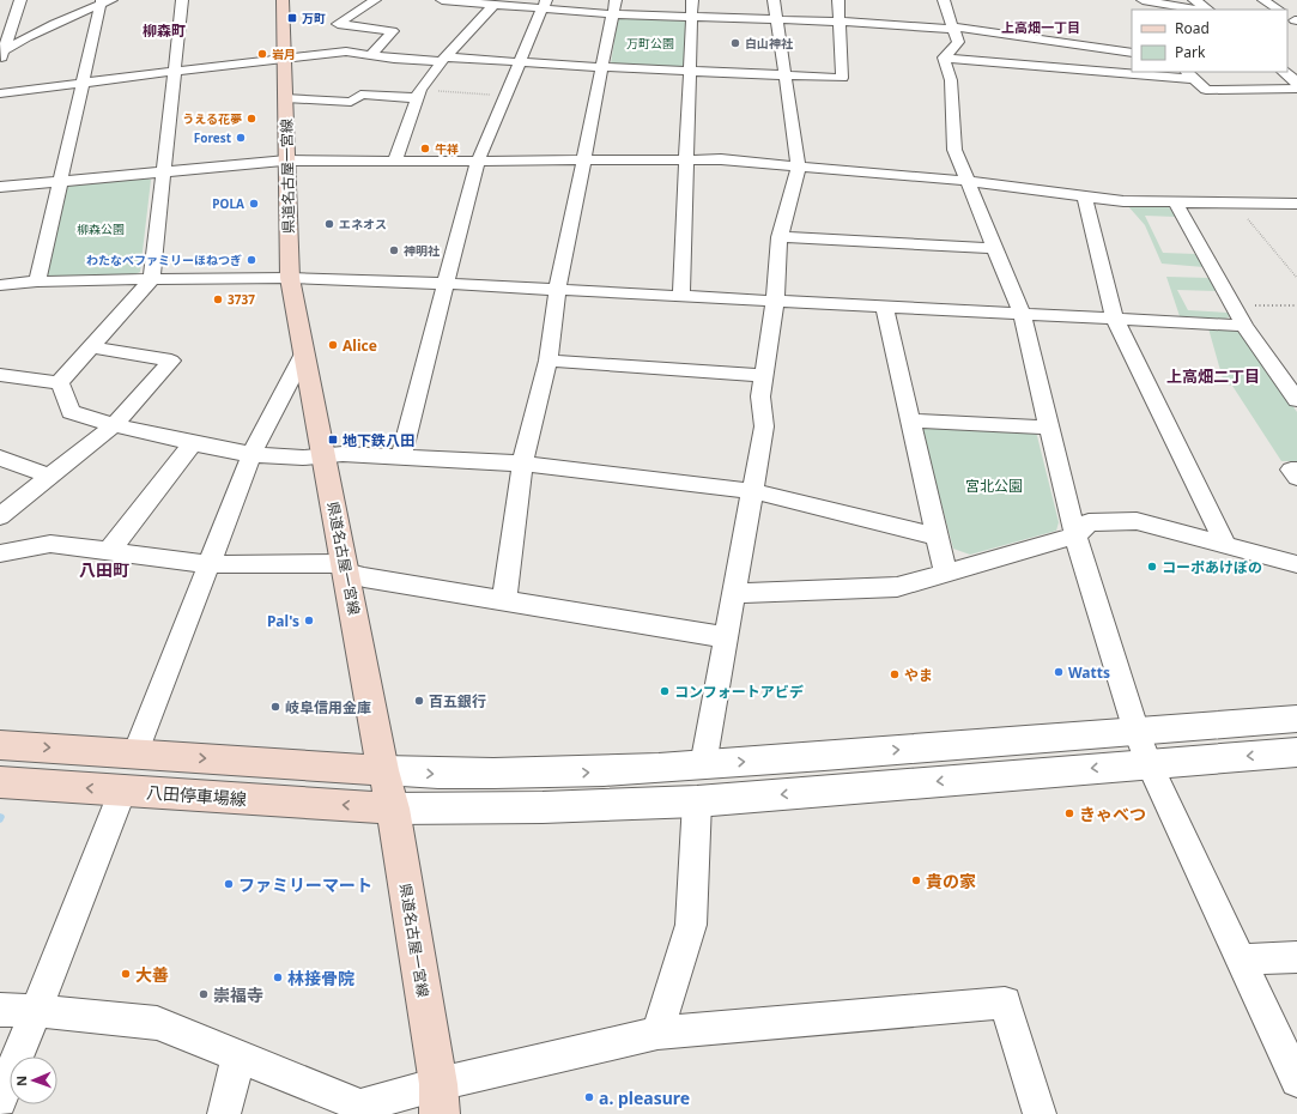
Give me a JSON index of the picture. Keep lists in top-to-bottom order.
{
  "streets": {
    "main road": ["県道名古屋一宮線", "八田停車場線"]
  },
  "crossings": [
    ["県道名古屋一宮線", "八田停車場線"]
  ],
  "districts": [
    "上高畑一丁目",
    "柳森町",
    "上高畑二丁目",
    "八田町"
  ],
  "parks": ["万町公園", "柳森公園", "宮北公園"],
  "places": {
    "transit": ["万町", "地下鉄八田"],
    "other": [
      "白山神社",
      "岩月",
      "うえる花夢",
      "Forest",
      "牛祥",
      "POLA",
      "エネオス",
      "神明社",
      "わたなべファミリーほねつぎ",
      "3737",
      "Alice",
      "コーポあけぼの",
      "Pal's",
      "Watts",
      "やま",
      "コンフォートアビデ",
      "百五銀行",
      "岐阜信用金庫",
      "きゃべつ",
      "貴の家",
      "ファミリーマート",
      "大善",
      "林接骨院",
      "崇福寺",
      "a. pleasure"
    ]
  },
  "legend": ["Road", "Park"],
  "north": "left"
}
